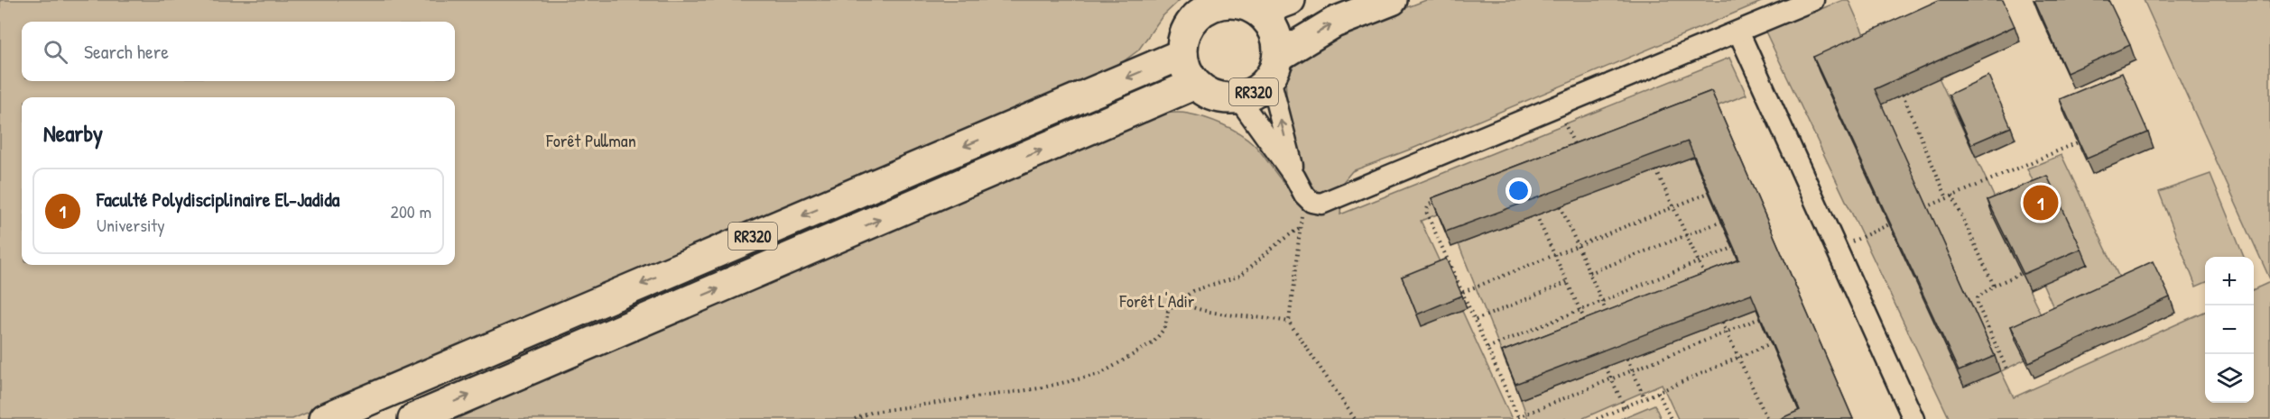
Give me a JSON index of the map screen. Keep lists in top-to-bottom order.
{
  "streets": {
    "highway": ["RR320"]
  },
  "parks": ["Forêt Pullman", "Forêt L'Adir"],
  "page": {
    "search": "Search here",
    "heading": "Nearby",
    "list": [
      {
        "mark": "1",
        "name": "Faculté Polydisciplinaire El-Jadida",
        "note": "University",
        "value": "200 m"
      }
    ],
    "pins": "1",
    "map_buttons": ["+", "−"]
  }
}
